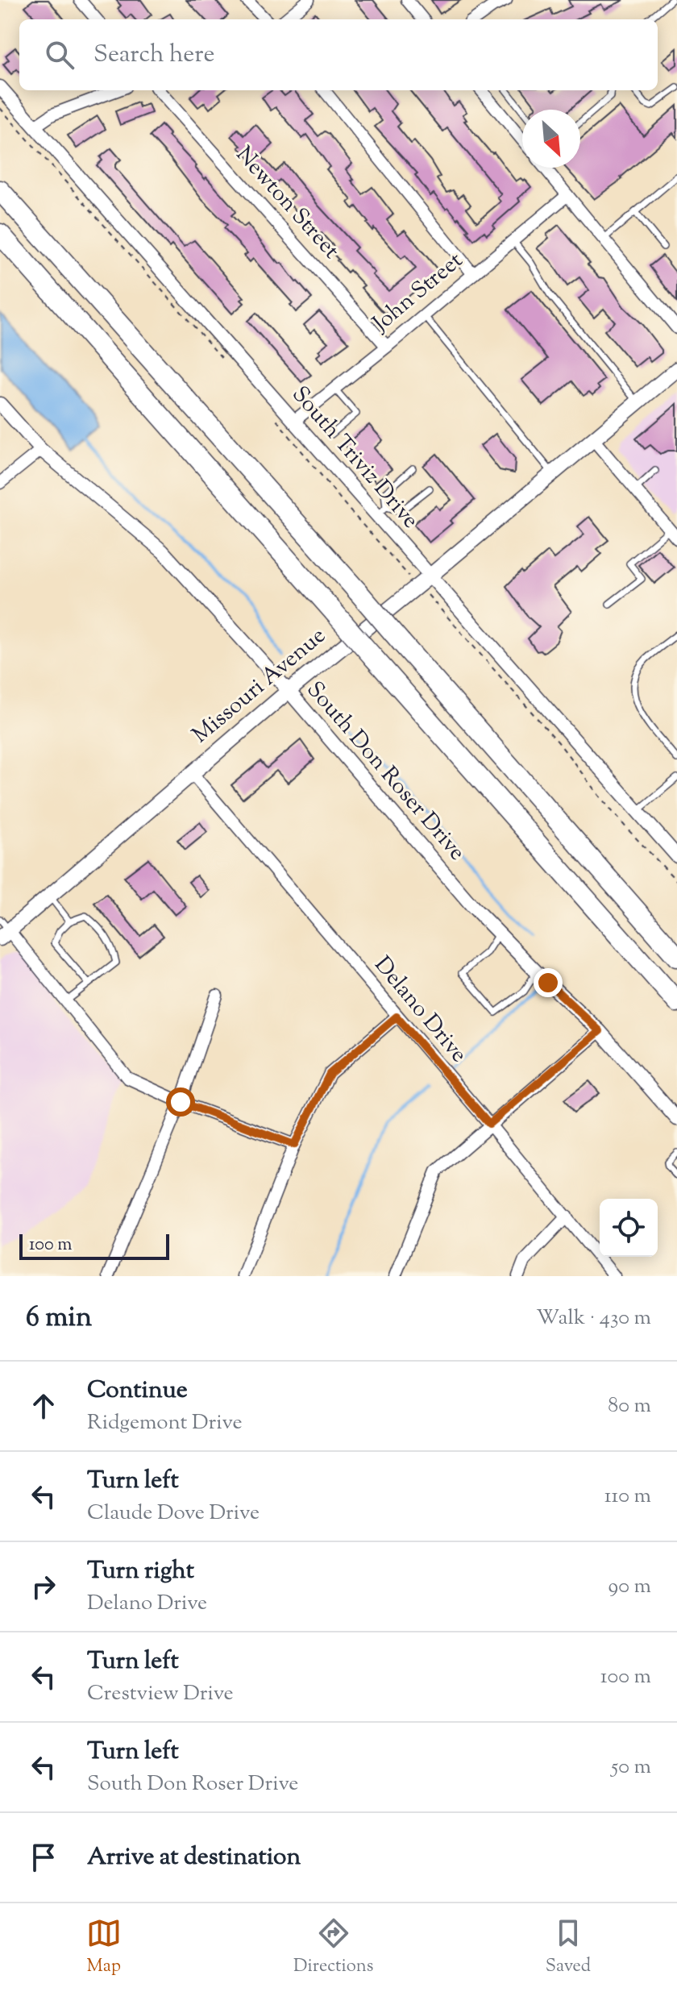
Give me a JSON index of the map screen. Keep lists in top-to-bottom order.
{
  "streets": {
    "main road": ["Missouri Avenue"],
    "street": [
      "Newton Street",
      "John Street",
      "South Triviz Drive",
      "South Don Roser Drive",
      "Delano Drive"
    ]
  },
  "crossings": [
    ["Newton Street", "John Street"],
    ["John Street", "South Triviz Drive"],
    ["South Triviz Drive", "Missouri Avenue"],
    ["Missouri Avenue", "South Don Roser Drive"],
    ["Missouri Avenue", "Delano Drive"]
  ],
  "scale_bar": "100 m",
  "north": "bottom right",
  "page": {
    "search": "Search here",
    "scale": "100 m",
    "heading": ["6 min", "Walk · 430 m"],
    "list": [
      ["Continue", "Ridgemont Drive", "80 m"],
      ["Turn left", "Claude Dove Drive", "110 m"],
      ["Turn right", "Delano Drive", "90 m"],
      ["Turn left", "Crestview Drive", "100 m"],
      ["Turn left", "South Don Roser Drive", "50 m"],
      "Arrive at destination"
    ],
    "nav": ["Map", "Directions", "Saved"]
  }
}
